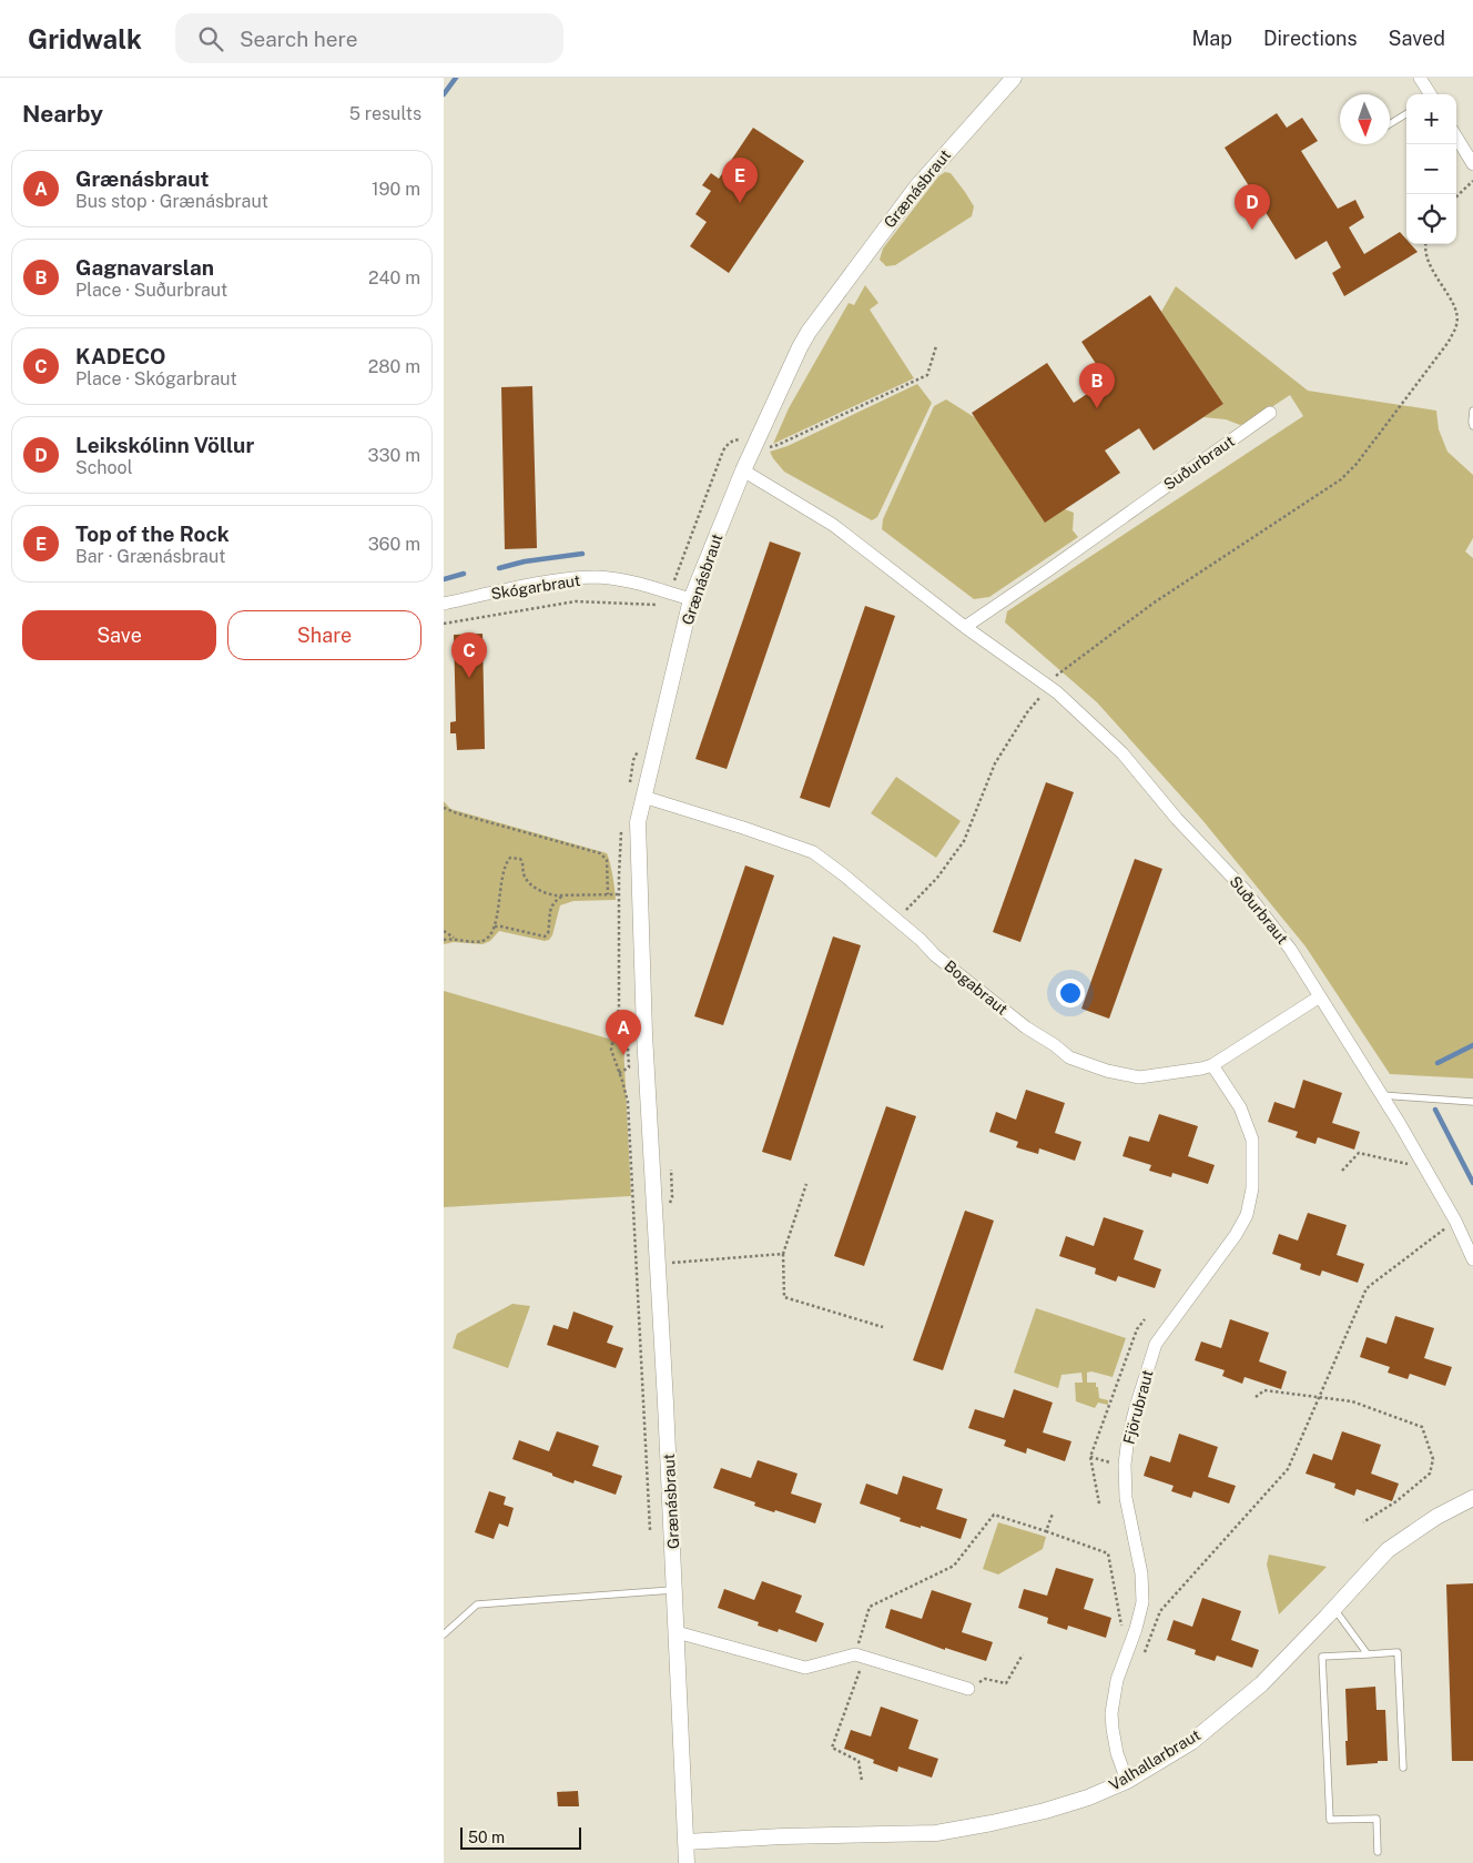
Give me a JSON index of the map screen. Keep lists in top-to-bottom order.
{
  "streets": {
    "street": [
      "Grænásbraut",
      "Suðurbraut",
      "Skógarbraut",
      "Bogabraut",
      "Fjörubraut",
      "Valhallarbraut"
    ]
  },
  "crossings": [
    ["Grænásbraut", "Suðurbraut"],
    ["Grænásbraut", "Skógarbraut"],
    ["Grænásbraut", "Bogabraut"],
    ["Grænásbraut", "Valhallarbraut"],
    ["Suðurbraut", "Bogabraut"],
    ["Bogabraut", "Fjörubraut"],
    ["Fjörubraut", "Valhallarbraut"]
  ],
  "scale_bar": "50 m",
  "north": "bottom",
  "page": {
    "header": "Gridwalk",
    "search": "Search here",
    "nav": ["Map", "Directions", "Saved"],
    "heading": ["Nearby", "5 results"],
    "map_buttons": ["+", "−"],
    "list": [
      {
        "mark": "A",
        "name": "Grænásbraut",
        "note": "Bus stop · Grænásbraut",
        "value": "190 m"
      },
      {
        "mark": "B",
        "name": "Gagnavarslan",
        "note": "Place · Suðurbraut",
        "value": "240 m"
      },
      {
        "mark": "C",
        "name": "KADECO",
        "note": "Place · Skógarbraut",
        "value": "280 m"
      },
      {
        "mark": "D",
        "name": "Leikskólinn Völlur",
        "note": "School",
        "value": "330 m"
      },
      {
        "mark": "E",
        "name": "Top of the Rock",
        "note": "Bar · Grænásbraut",
        "value": "360 m"
      }
    ],
    "pins": [
      "E",
      "D",
      "B",
      "C",
      "A"
    ],
    "buttons": ["Save", "Share"],
    "scale": "50 m"
  }
}
